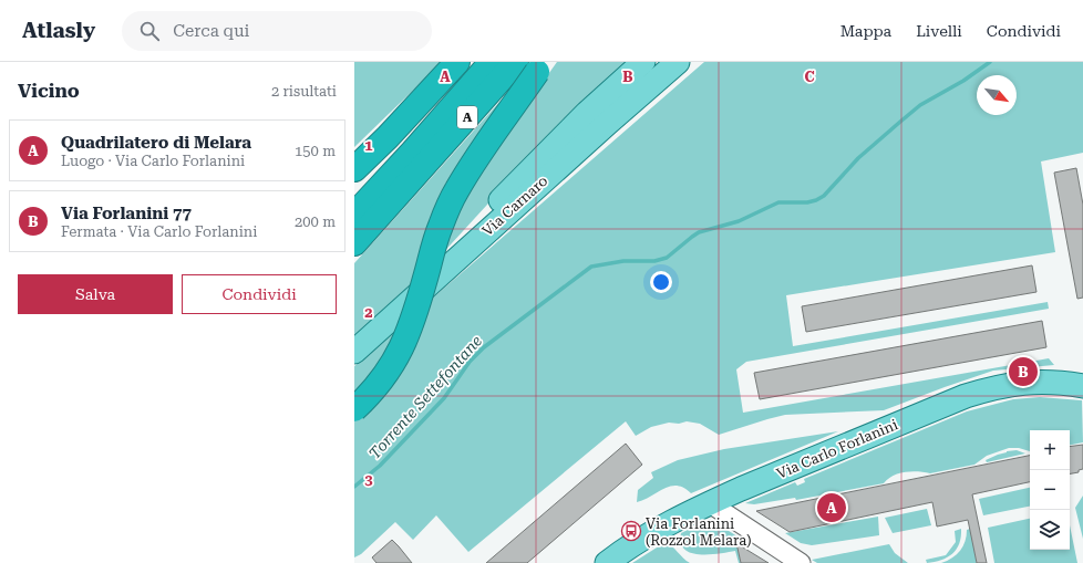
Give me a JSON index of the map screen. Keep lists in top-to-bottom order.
{
  "streets": {
    "highway": ["A"],
    "main road": ["Via Carnaro", "Via Carlo Forlanini"]
  },
  "water": ["Torrente Settefontane"],
  "places": {
    "bus stop": ["Via Forlanini (Rozzol Melara)"]
  },
  "north": "bottom right",
  "page": {
    "header": "Atlasly",
    "search": "Cerca qui",
    "nav": ["Mappa", "Livelli", "Condividi"],
    "heading": ["Vicino", "2 risultati"],
    "list": [
      {
        "mark": "A",
        "name": "Quadrilatero di Melara",
        "note": "Luogo · Via Carlo Forlanini",
        "value": "150 m"
      },
      {
        "mark": "B",
        "name": "Via Forlanini 77",
        "note": "Fermata · Via Carlo Forlanini",
        "value": "200 m"
      }
    ],
    "buttons": ["Salva", "Condividi"],
    "pins": ["B", "A"],
    "map_buttons": ["+", "−"]
  },
  "grid": {
    "columns": ["A", "B", "C"],
    "rows": ["1", "2", "3"]
  }
}
